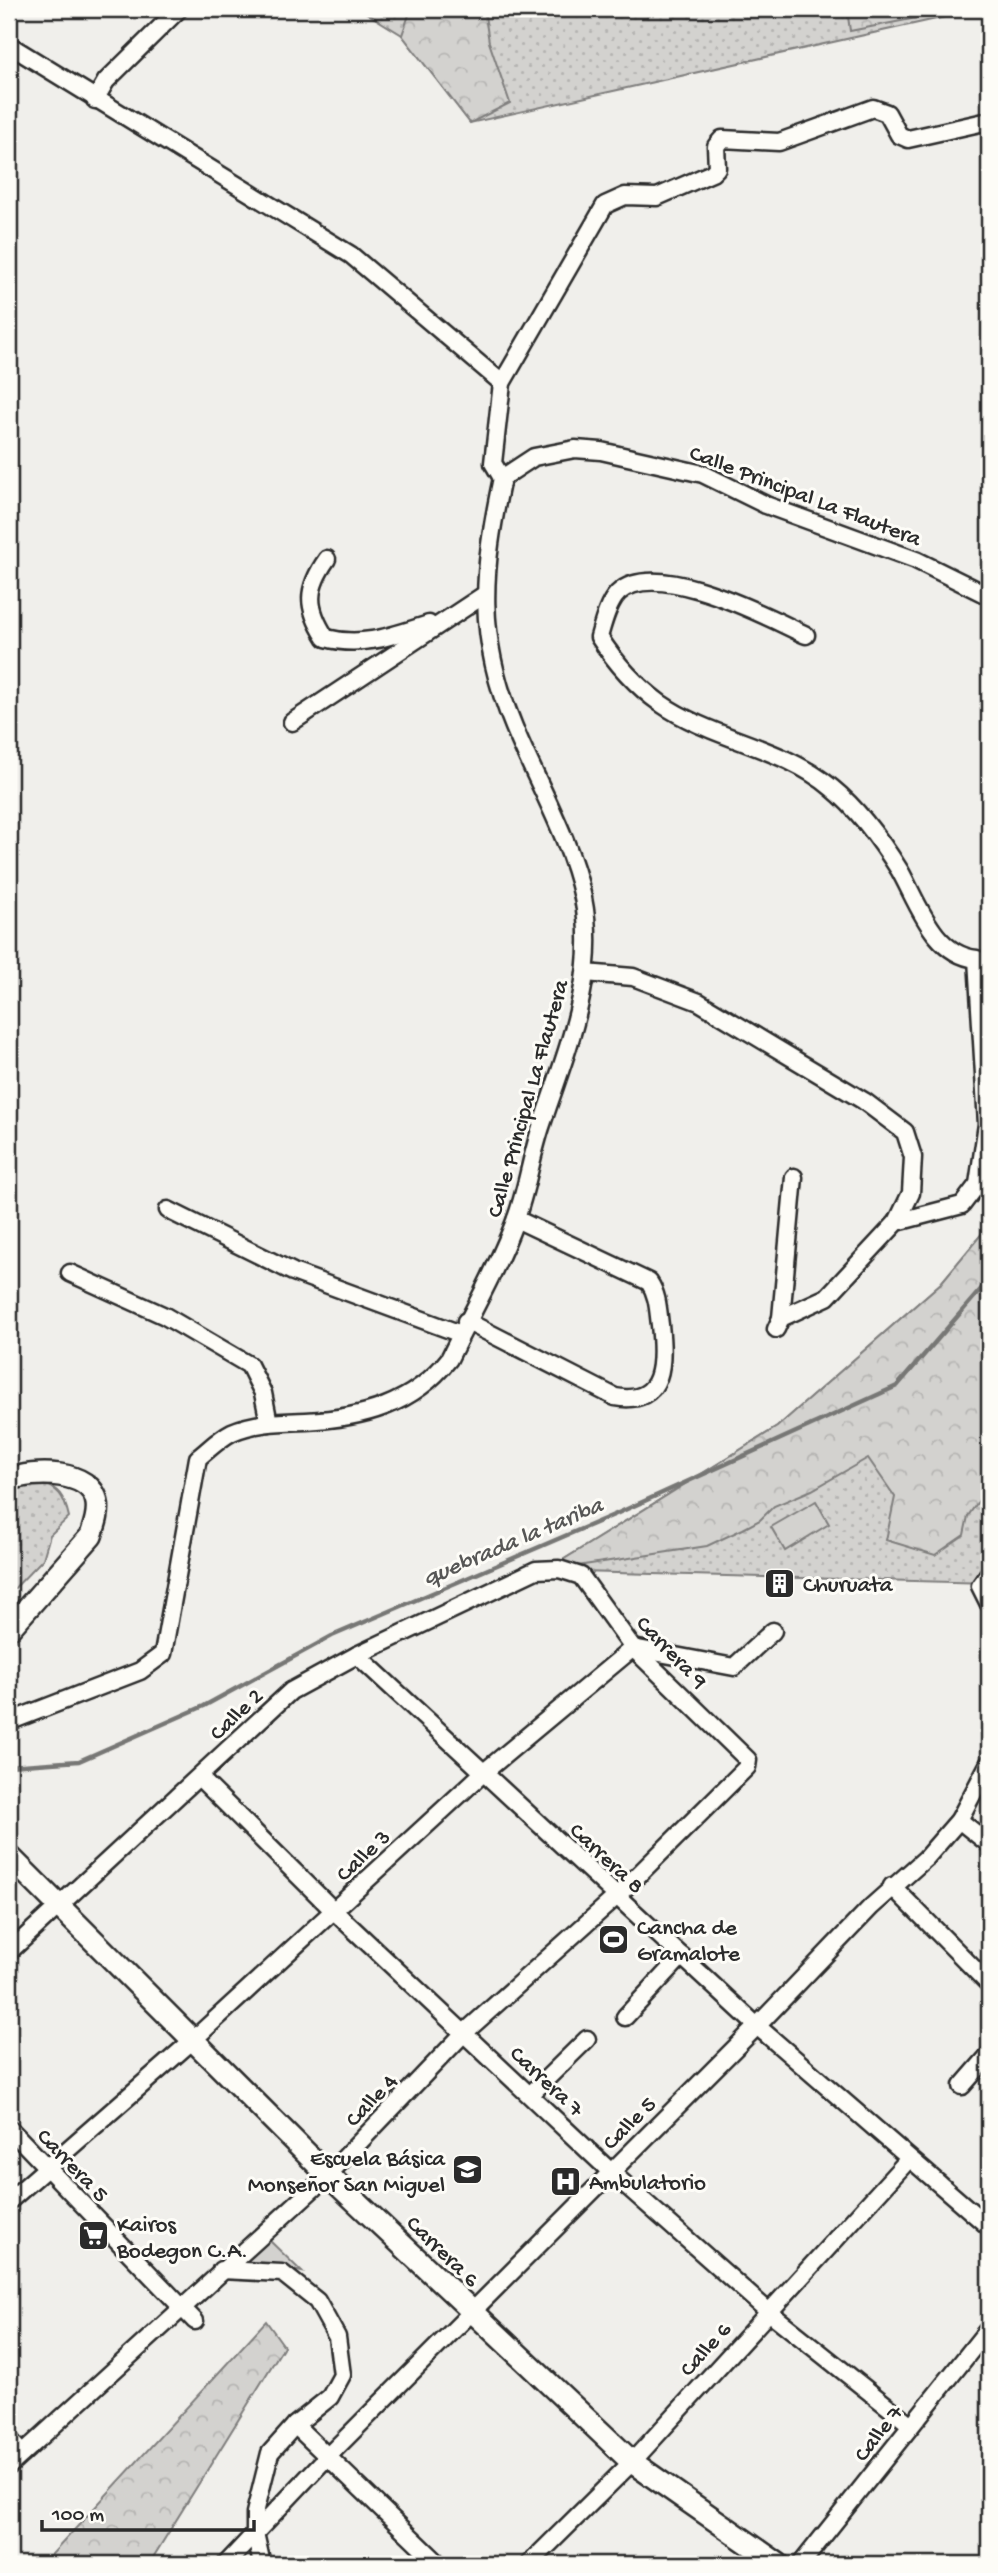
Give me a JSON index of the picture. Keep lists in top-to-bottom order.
{
  "streets": {
    "main road": ["Carrera 6"],
    "street": [
      "Calle Principal La Flautera",
      "Carrera 9",
      "Calle 2",
      "Calle 3",
      "Carrera 8",
      "Carrera 7",
      "Calle 4",
      "Calle 5",
      "Carrera 5",
      "Calle 6",
      "Calle 7"
    ]
  },
  "crossings": [
    ["Carrera 9", "Calle 2"],
    ["Carrera 9", "Calle 3"],
    ["Carrera 9", "Calle 4"],
    ["Calle 2", "Carrera 8"],
    ["Calle 2", "Carrera 7"],
    ["Calle 2", "Carrera 6"],
    ["Calle 3", "Carrera 8"],
    ["Calle 3", "Carrera 7"],
    ["Calle 3", "Carrera 5"],
    ["Calle 3", "Carrera 6"],
    ["Carrera 8", "Calle 4"],
    ["Carrera 8", "Calle 5"],
    ["Carrera 8", "Calle 6"],
    ["Carrera 7", "Calle 4"],
    ["Carrera 7", "Calle 5"],
    ["Carrera 7", "Calle 6"],
    ["Carrera 7", "Calle 7"],
    ["Calle 4", "Carrera 5"],
    ["Calle 4", "Carrera 6"],
    ["Calle 5", "Carrera 6"],
    ["Carrera 6", "Calle 6"]
  ],
  "water": ["quebrada la tariba"],
  "places": {
    "building": ["Churuata"],
    "sports": ["Cancha de Gramalote"],
    "school or university": ["Escuela Básica Monseñor San Miguel"],
    "hospital": ["Ambulatorio"],
    "supermarket": ["Kairos Bodegon C.A."]
  },
  "scale_bar": "100 m"
}
